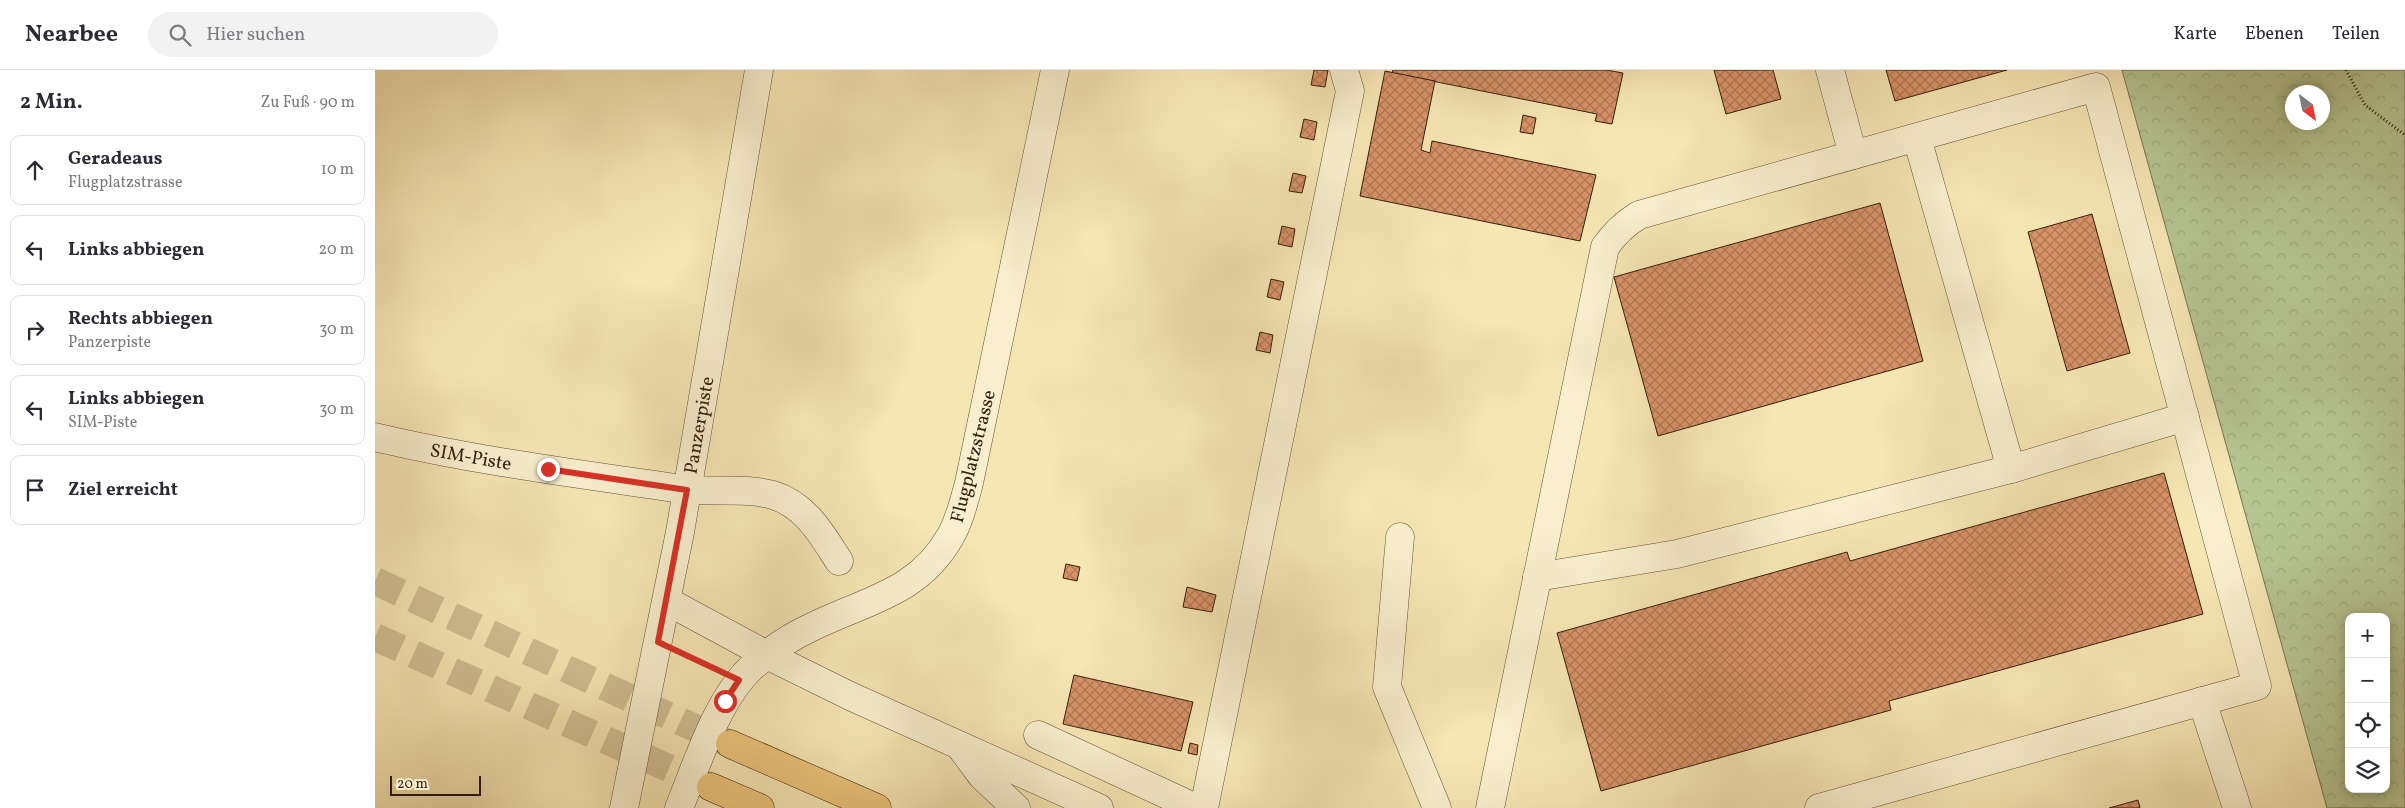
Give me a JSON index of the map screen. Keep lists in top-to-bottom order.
{
  "streets": {
    "street": ["Panzerpiste", "SIM-Piste", "Flugplatzstrasse"]
  },
  "crossings": [
    ["Panzerpiste", "SIM-Piste"]
  ],
  "scale_bar": "20 m",
  "north": "bottom right",
  "page": {
    "header": "Nearbee",
    "search": "Hier suchen",
    "nav": ["Karte", "Ebenen", "Teilen"],
    "heading": ["2 Min.", "Zu Fuß · 90 m"],
    "list": [
      ["Geradeaus", "Flugplatzstrasse", "10 m"],
      ["Links abbiegen", "20 m"],
      ["Rechts abbiegen", "Panzerpiste", "30 m"],
      ["Links abbiegen", "SIM-Piste", "30 m"],
      "Ziel erreicht"
    ],
    "map_buttons": ["+", "−"],
    "scale": "20 m"
  }
}
